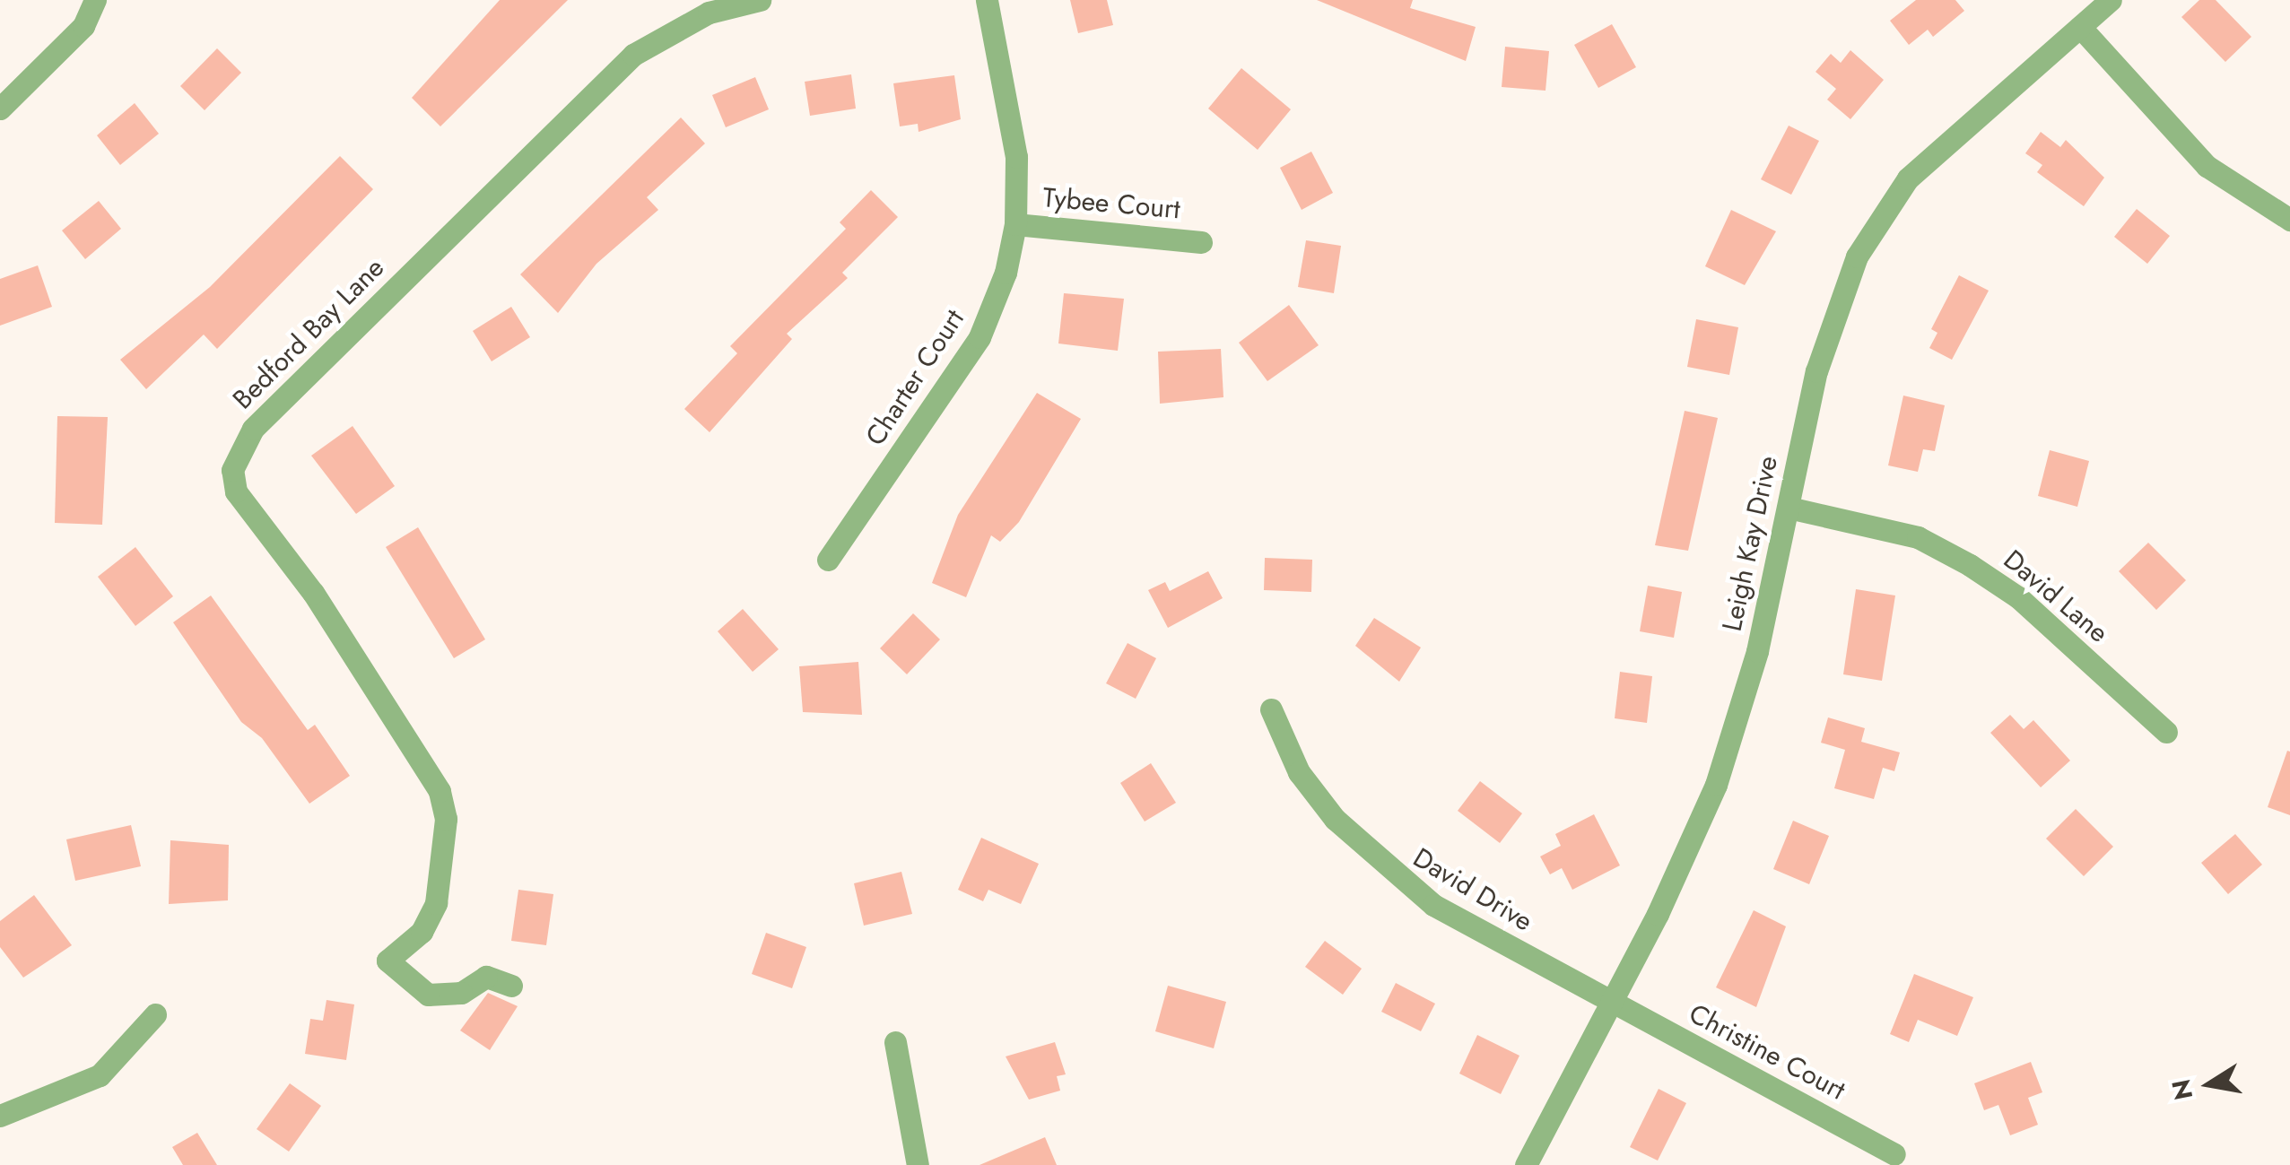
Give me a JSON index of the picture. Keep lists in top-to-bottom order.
{
  "streets": {
    "street": [
      "Tybee Court",
      "Bedford Bay Lane",
      "Charter Court",
      "Leigh Kay Drive",
      "David Lane",
      "David Drive",
      "Christine Court"
    ]
  },
  "crossings": [
    ["Tybee Court", "Charter Court"],
    ["Leigh Kay Drive", "David Lane"],
    ["Leigh Kay Drive", "David Drive"],
    ["Leigh Kay Drive", "Christine Court"],
    ["David Drive", "Christine Court"]
  ],
  "north": "left"
}
